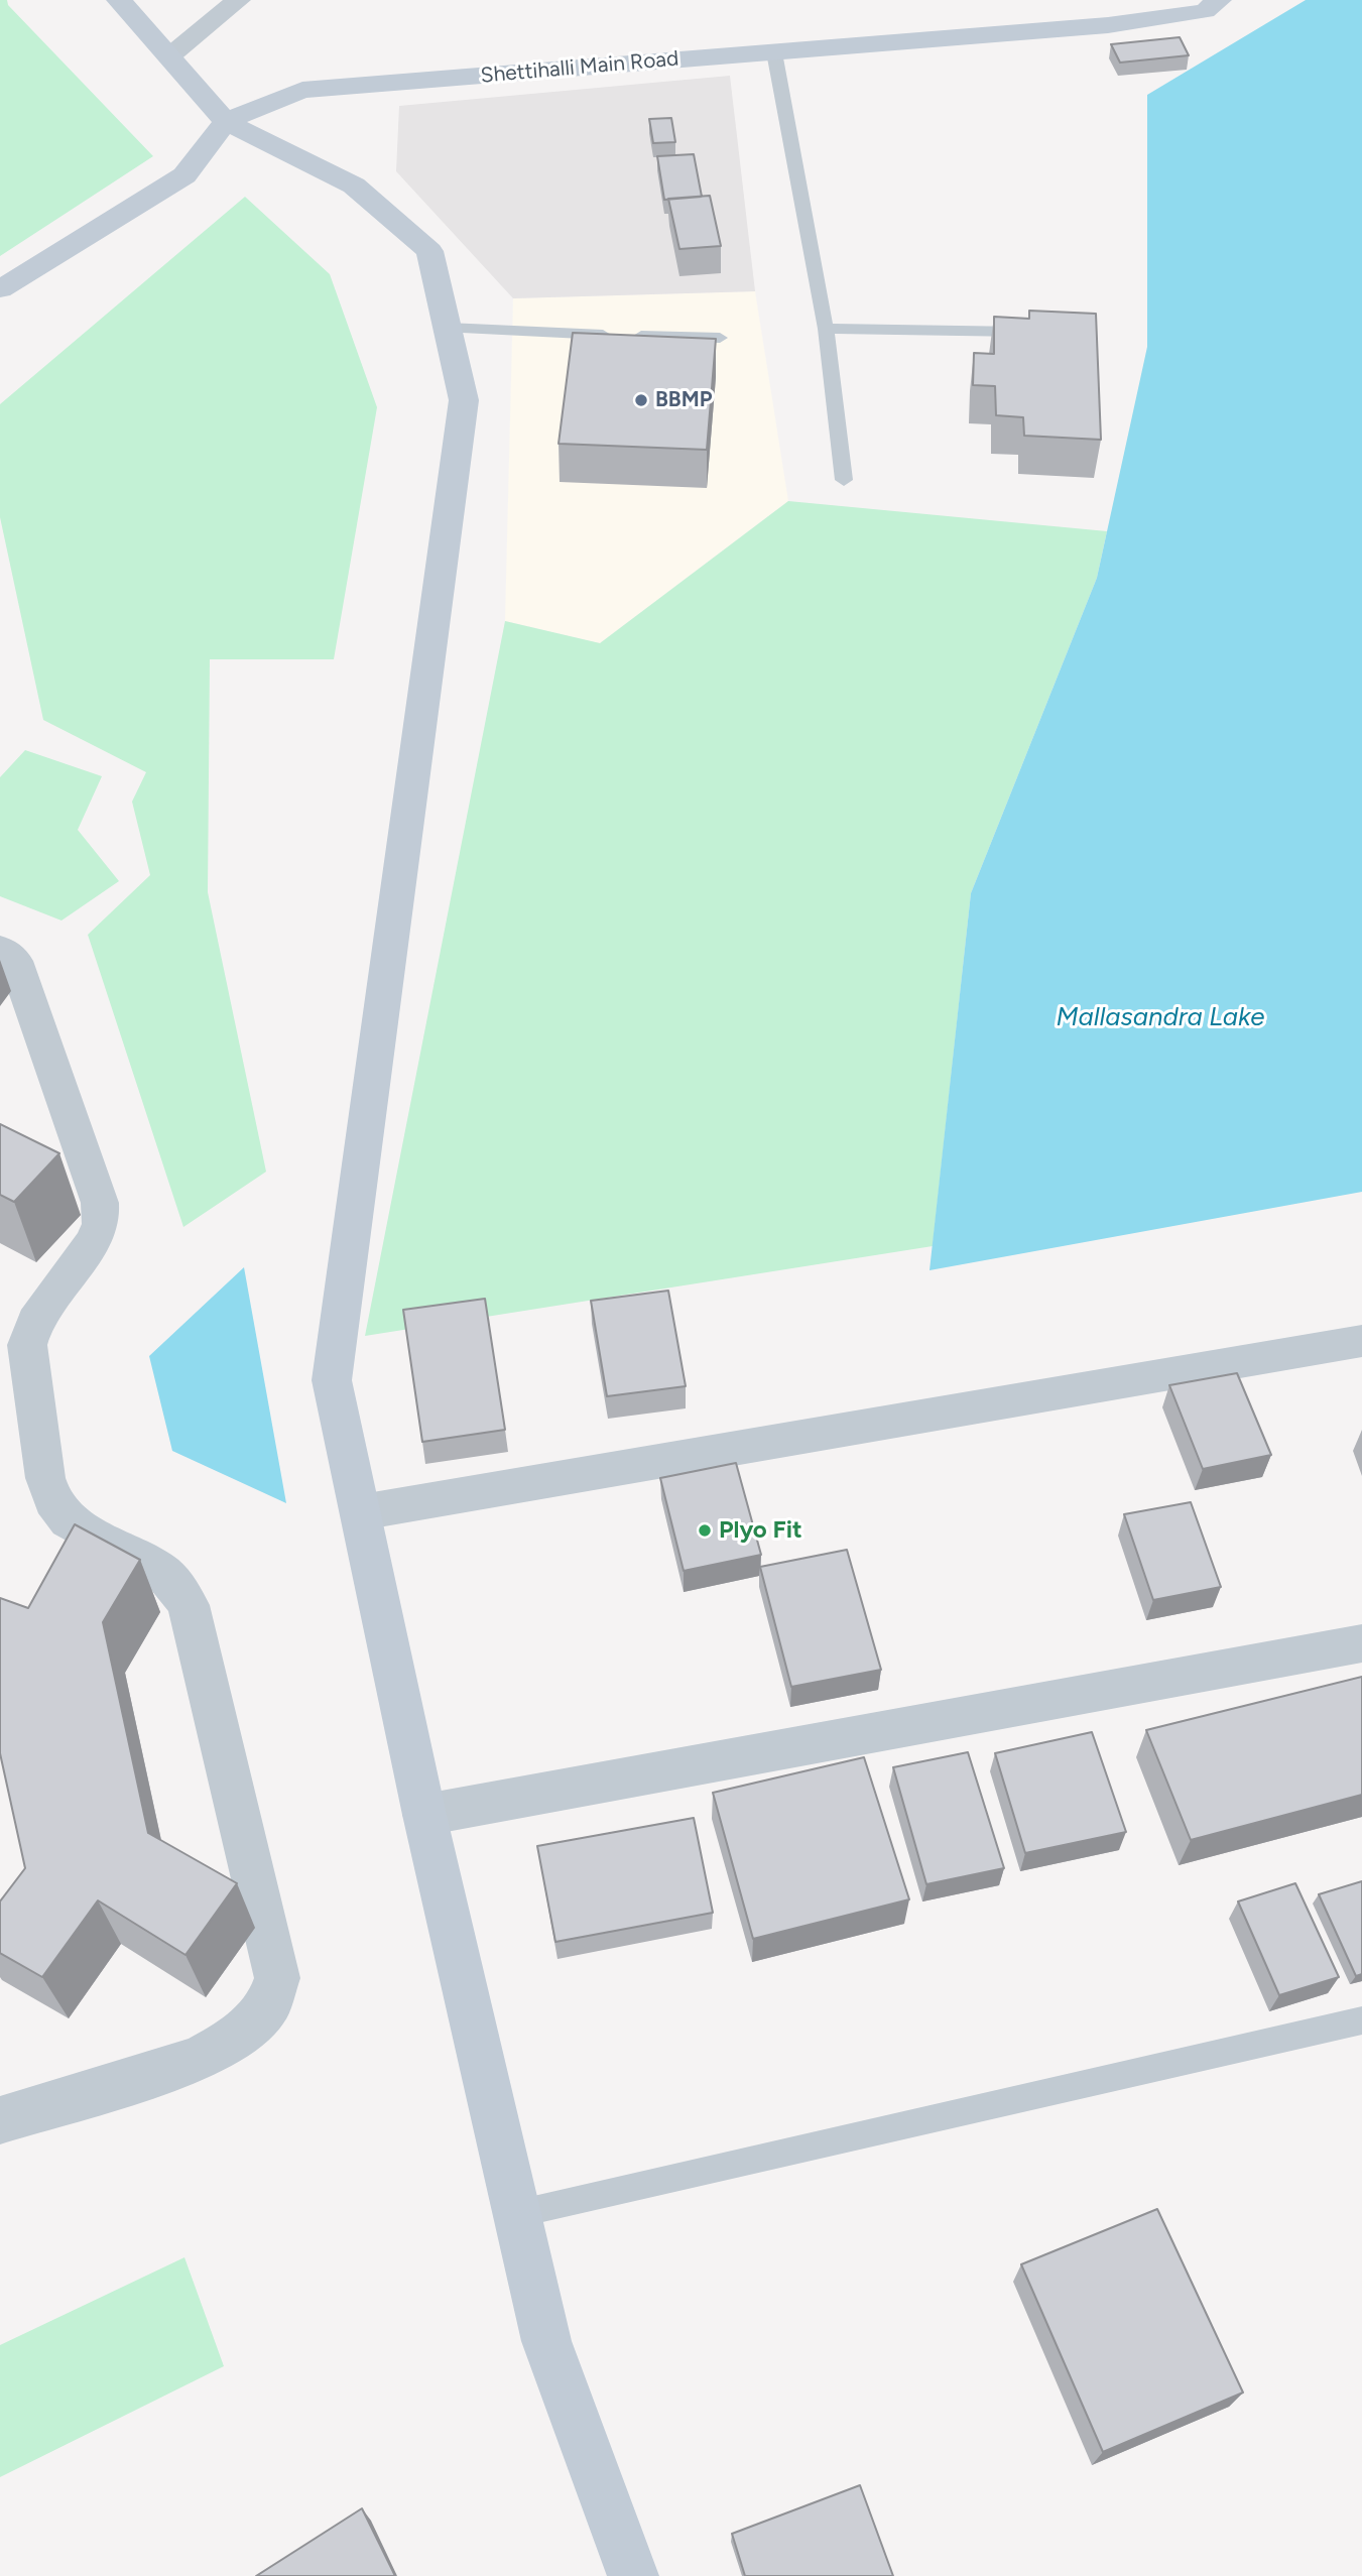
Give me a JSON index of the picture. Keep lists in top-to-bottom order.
{
  "streets": {
    "street": ["Shettihalli Main Road"]
  },
  "water": ["Mallasandra Lake"],
  "places": ["BBMP", "Plyo Fit"]
}
